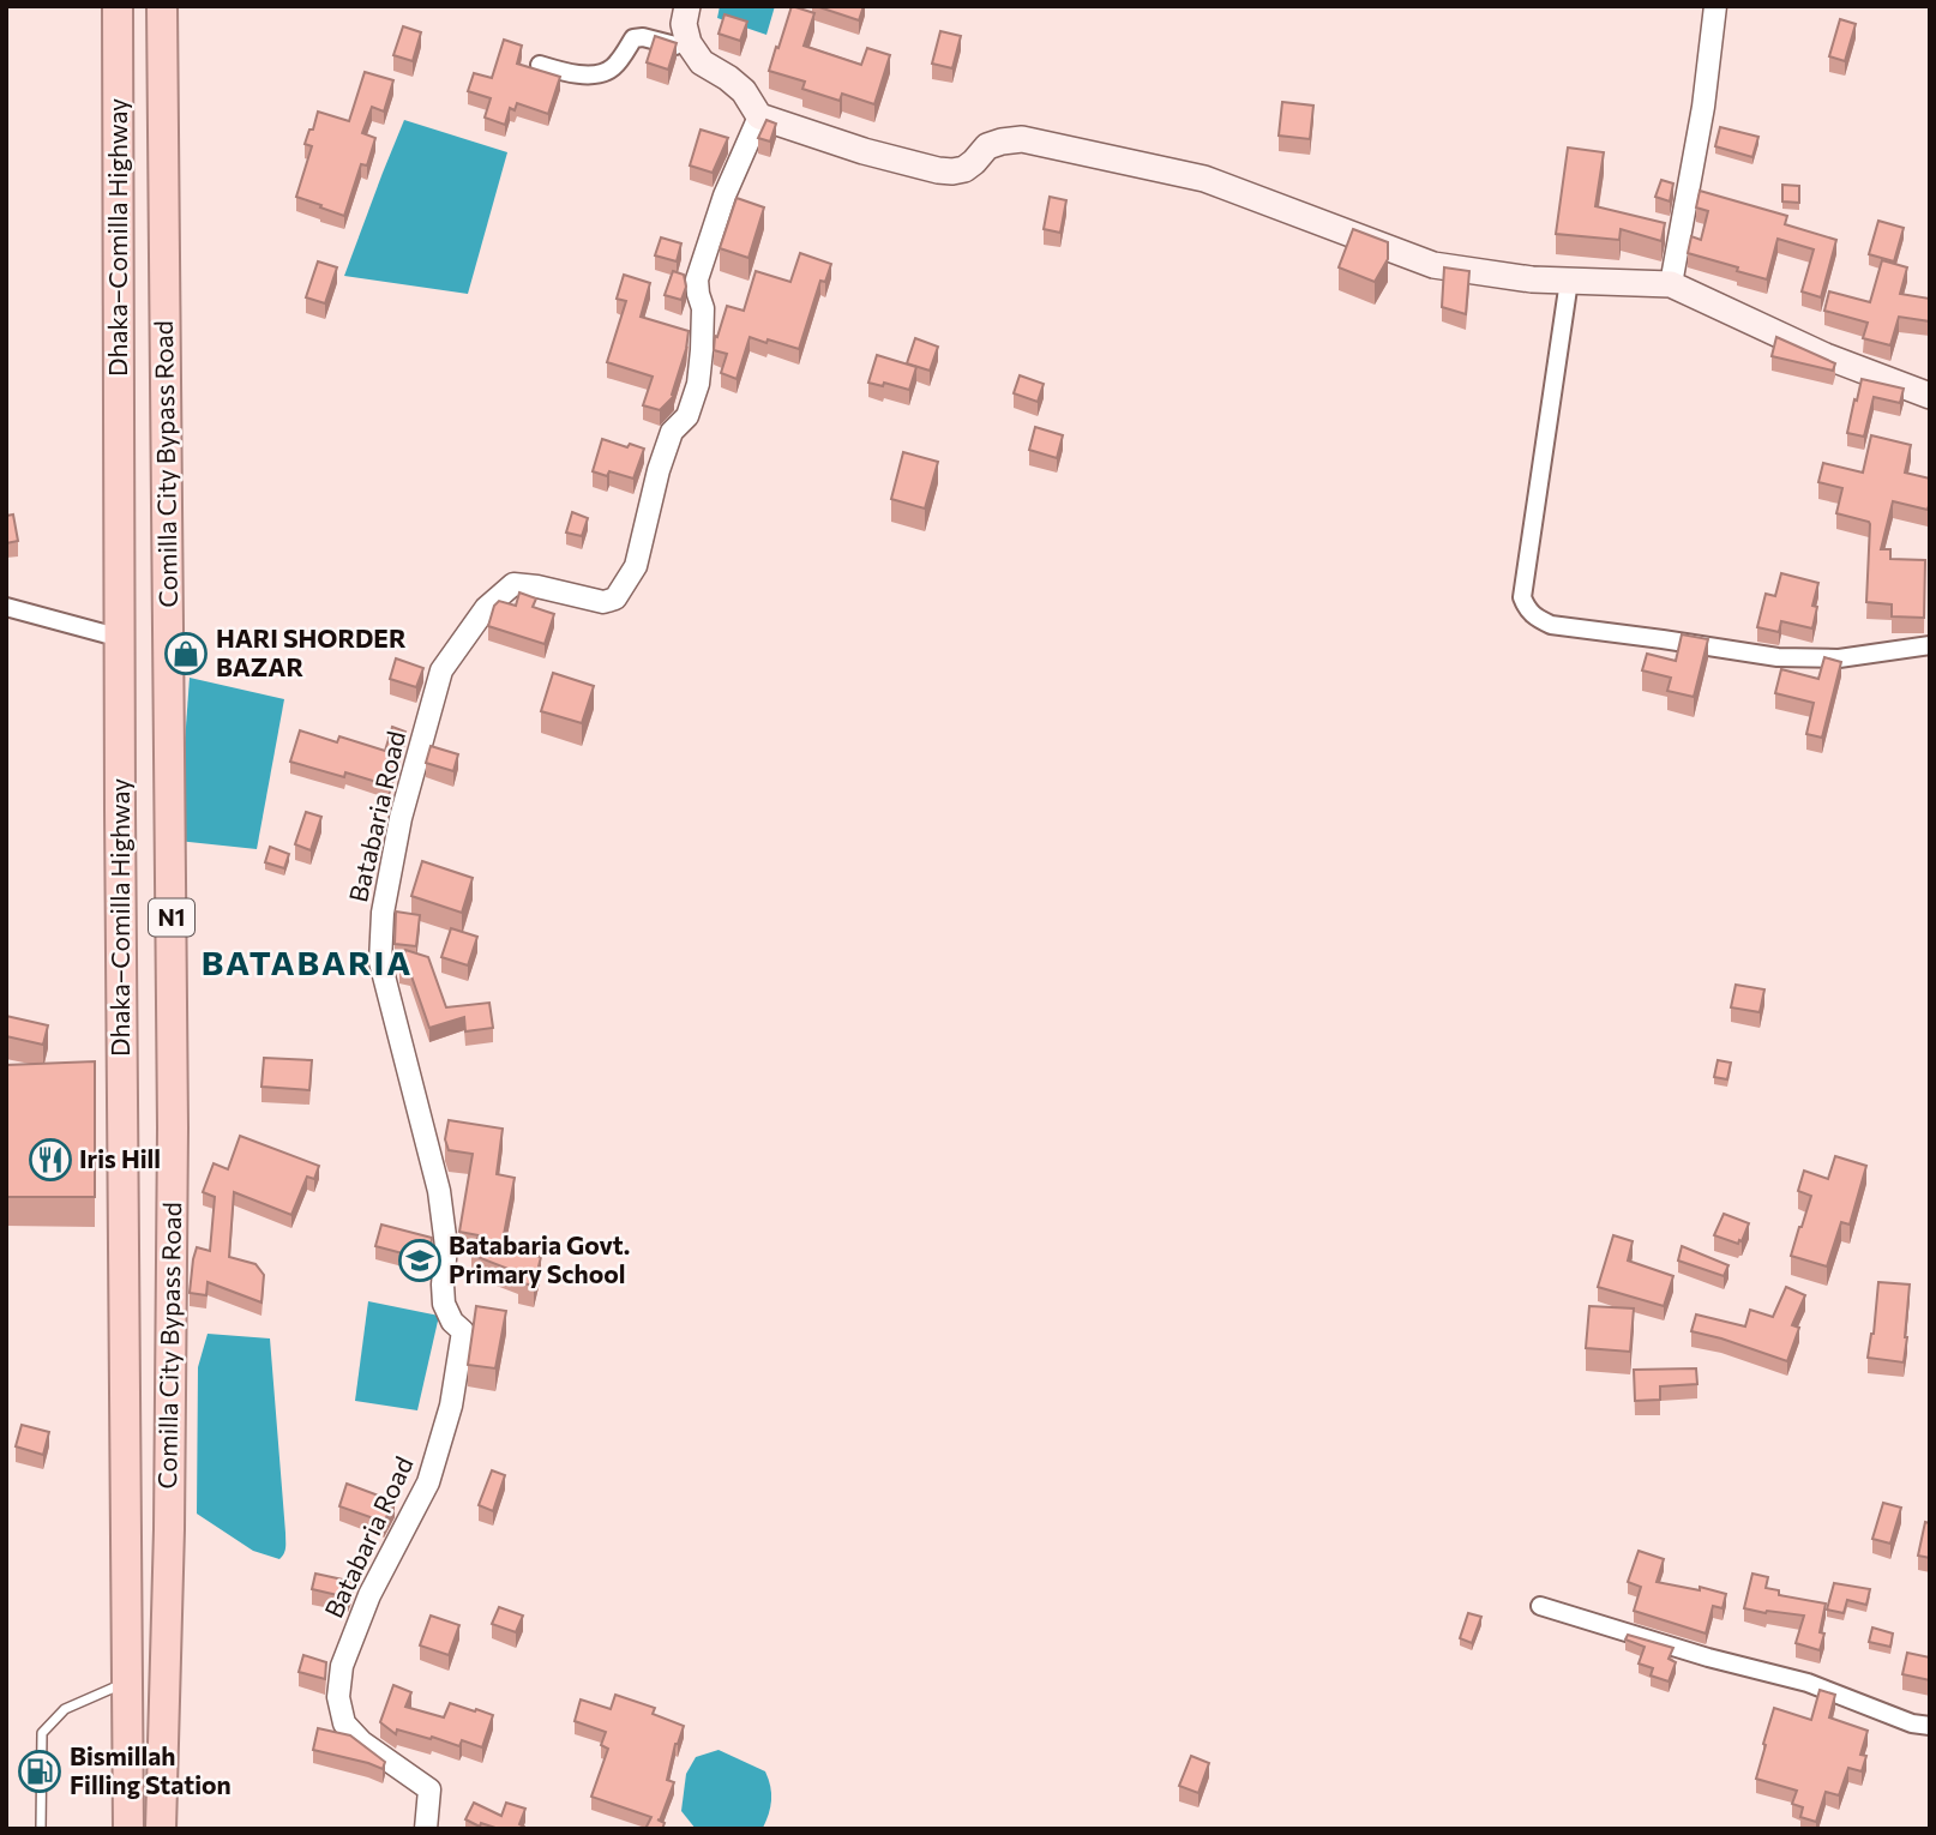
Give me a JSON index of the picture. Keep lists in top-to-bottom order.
{
  "streets": {
    "highway": ["Dhaka–Comilla Highway", "Comilla City Bypass Road", "N1"],
    "street": ["Batabaria Road"]
  },
  "districts": ["BATABARIA"],
  "places": {
    "shop": ["HARI SHORDER BAZAR"],
    "restaurant": ["Iris Hill"],
    "school or university": ["Batabaria Govt. Primary School"],
    "fuel station": ["Bismillah Filling Station"]
  }
}
